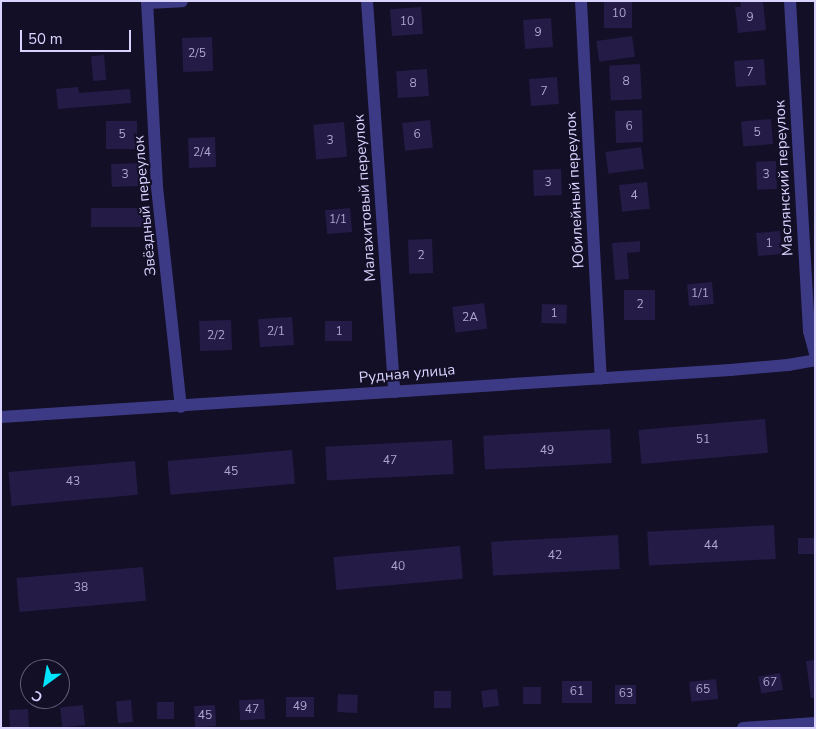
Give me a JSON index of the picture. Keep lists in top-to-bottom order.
{
  "streets": {
    "street": [
      "Маслянский переулок",
      "Юбилейный переулок",
      "Малахитовый переулок",
      "Звёздный переулок",
      "Рудная улица"
    ]
  },
  "crossings": [
    ["Юбилейный переулок", "Рудная улица"],
    ["Малахитовый переулок", "Рудная улица"],
    ["Звёздный переулок", "Рудная улица"]
  ],
  "house_numbers": [
    "10",
    "9",
    "10",
    "9",
    "2/5",
    "7",
    "8",
    "8",
    "7",
    "6",
    "5",
    "5",
    "6",
    "3",
    "2/4",
    "3",
    "3",
    "3",
    "4",
    "1/1",
    "1",
    "2",
    "1/1",
    "2",
    "1",
    "2А",
    "2/1",
    "1",
    "2/2",
    "51",
    "49",
    "47",
    "45",
    "43",
    "44",
    "42",
    "40",
    "38",
    "67",
    "65",
    "61",
    "63",
    "49",
    "47",
    "45"
  ],
  "scale_bar": "50 m",
  "north": "bottom left"
}
